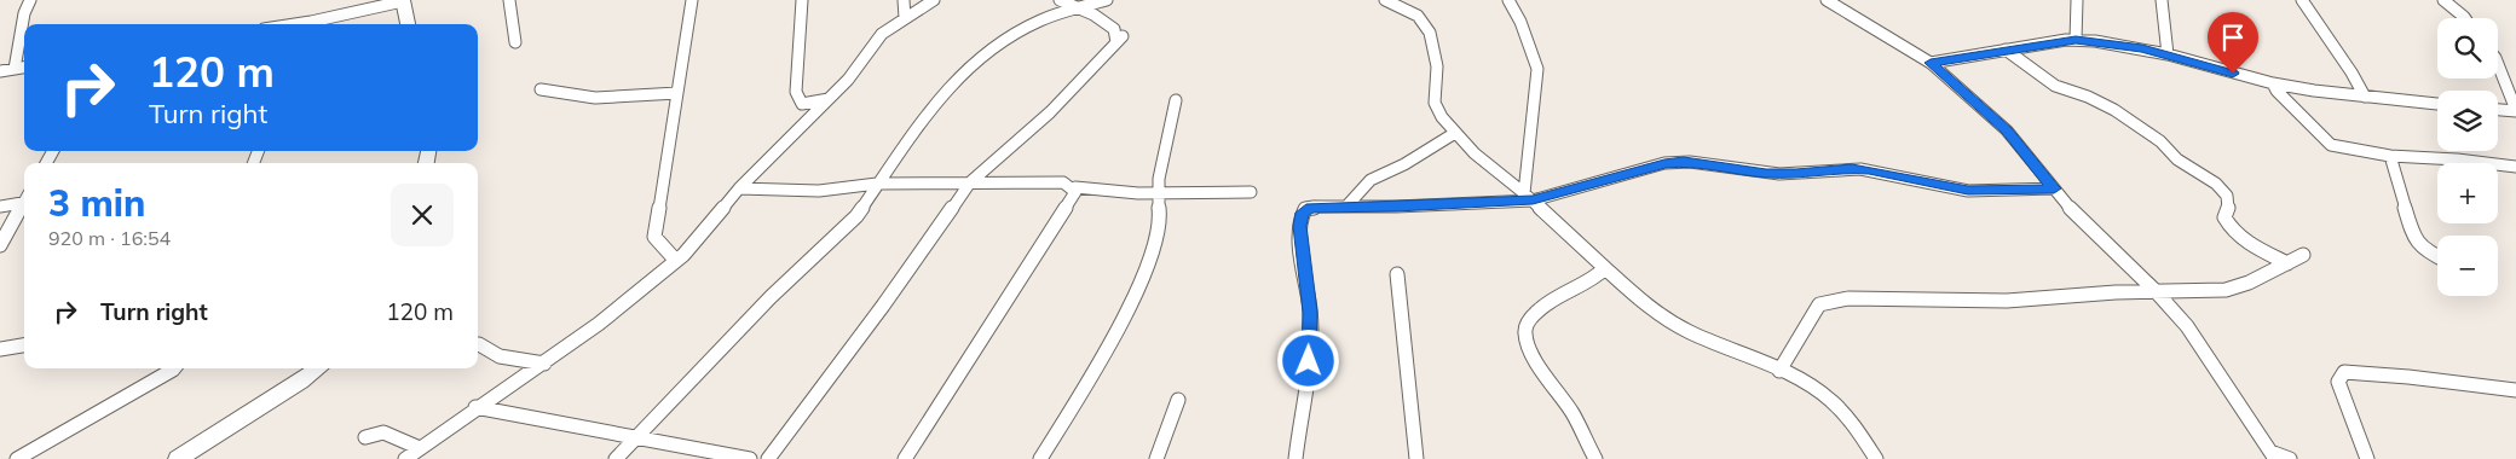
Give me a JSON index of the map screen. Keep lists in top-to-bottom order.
{
  "page": {
    "map_buttons": ["+", "−"],
    "turn": ["120 m", "Turn right"],
    "heading": ["3 min", "920 m · 16:54"],
    "list": [
      {
        "name": "Turn right",
        "value": "120 m"
      }
    ]
  }
}
